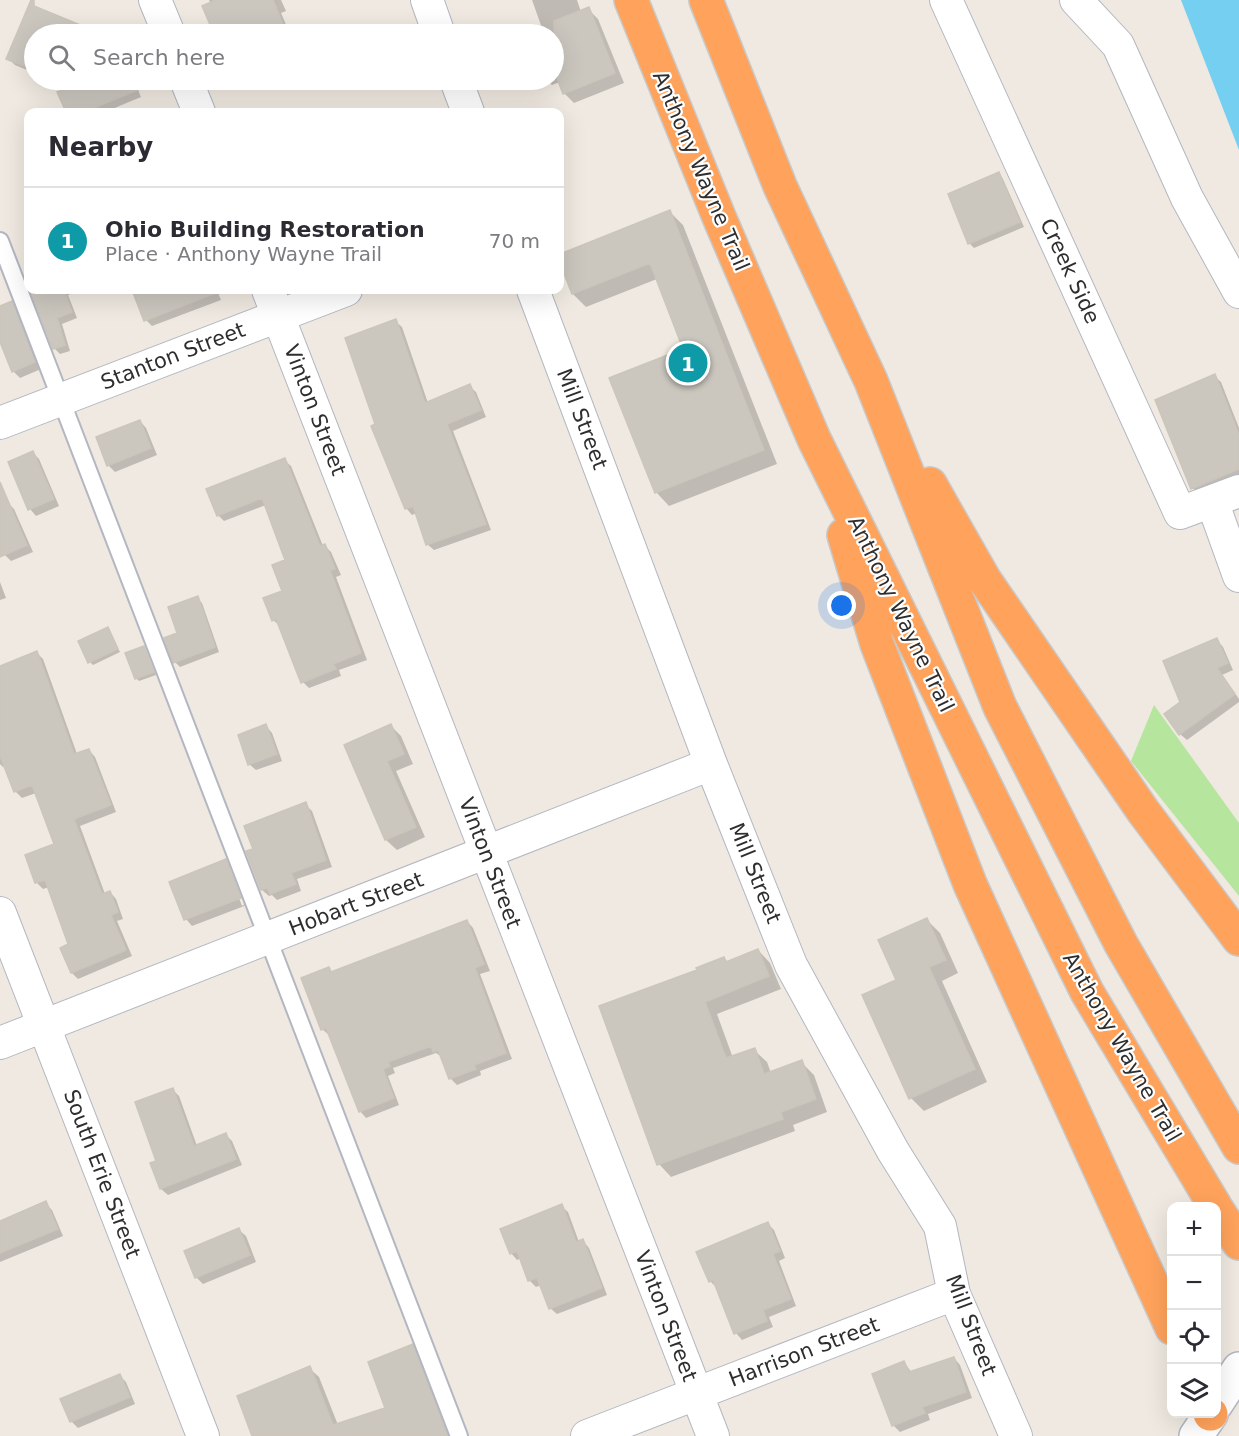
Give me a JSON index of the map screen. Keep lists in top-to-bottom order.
{
  "streets": {
    "highway": ["Anthony Wayne Trail"],
    "street": [
      "Creek Side",
      "Stanton Street",
      "Vinton Street",
      "Mill Street",
      "Hobart Street",
      "South Erie Street",
      "Harrison Street"
    ]
  },
  "crossings": [
    ["Stanton Street", "Vinton Street"],
    ["Vinton Street", "Hobart Street"],
    ["Vinton Street", "Harrison Street"],
    ["Mill Street", "Hobart Street"],
    ["Mill Street", "Harrison Street"],
    ["Hobart Street", "South Erie Street"]
  ],
  "page": {
    "search": "Search here",
    "heading": "Nearby",
    "list": [
      {
        "mark": "1",
        "name": "Ohio Building Restoration",
        "note": "Place · Anthony Wayne Trail",
        "value": "70 m"
      }
    ],
    "pins": "1",
    "map_buttons": ["+", "−"]
  }
}
